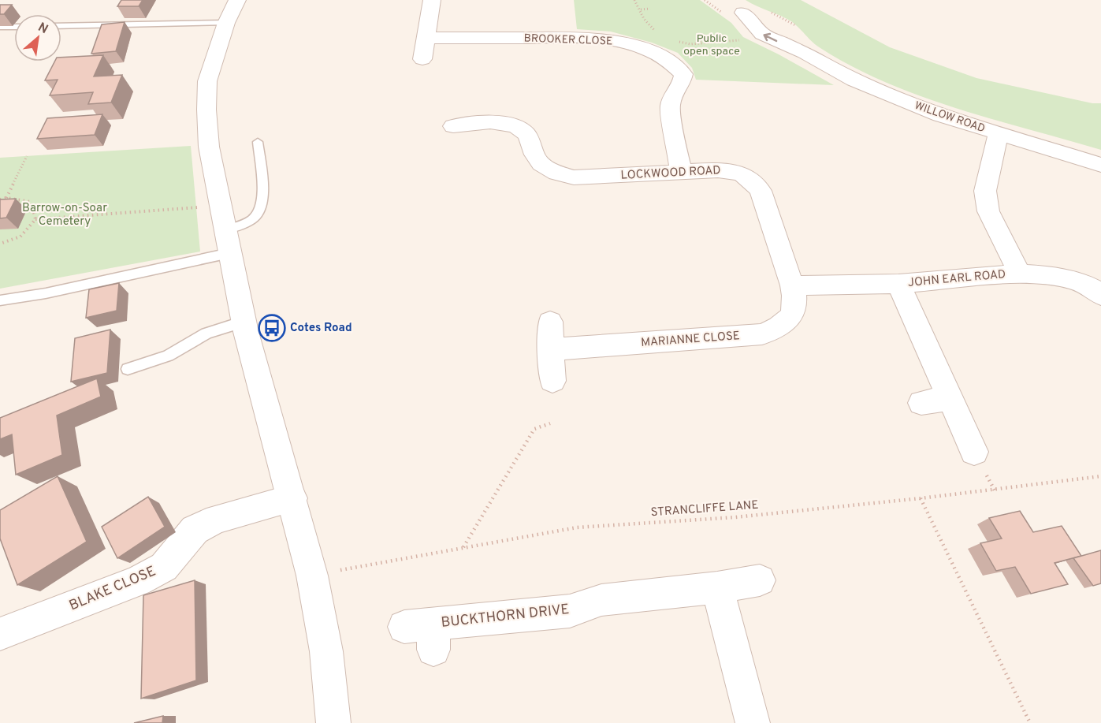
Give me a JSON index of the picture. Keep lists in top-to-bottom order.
{
  "streets": {
    "street": [
      "BROOKER CLOSE",
      "WILLOW ROAD",
      "LOCKWOOD ROAD",
      "JOHN EARL ROAD",
      "MARIANNE CLOSE",
      "BLAKE CLOSE",
      "BUCKTHORN DRIVE"
    ],
    "path": ["STRANCLIFFE LANE"]
  },
  "crossings": [
    ["BROOKER CLOSE", "LOCKWOOD ROAD"],
    ["WILLOW ROAD", "JOHN EARL ROAD"],
    ["LOCKWOOD ROAD", "MARIANNE CLOSE"]
  ],
  "parks": ["Public open space", "Barrow-on-Soar Cemetery"],
  "places": {
    "bus stop": ["Cotes Road"]
  },
  "north": "top right"
}
